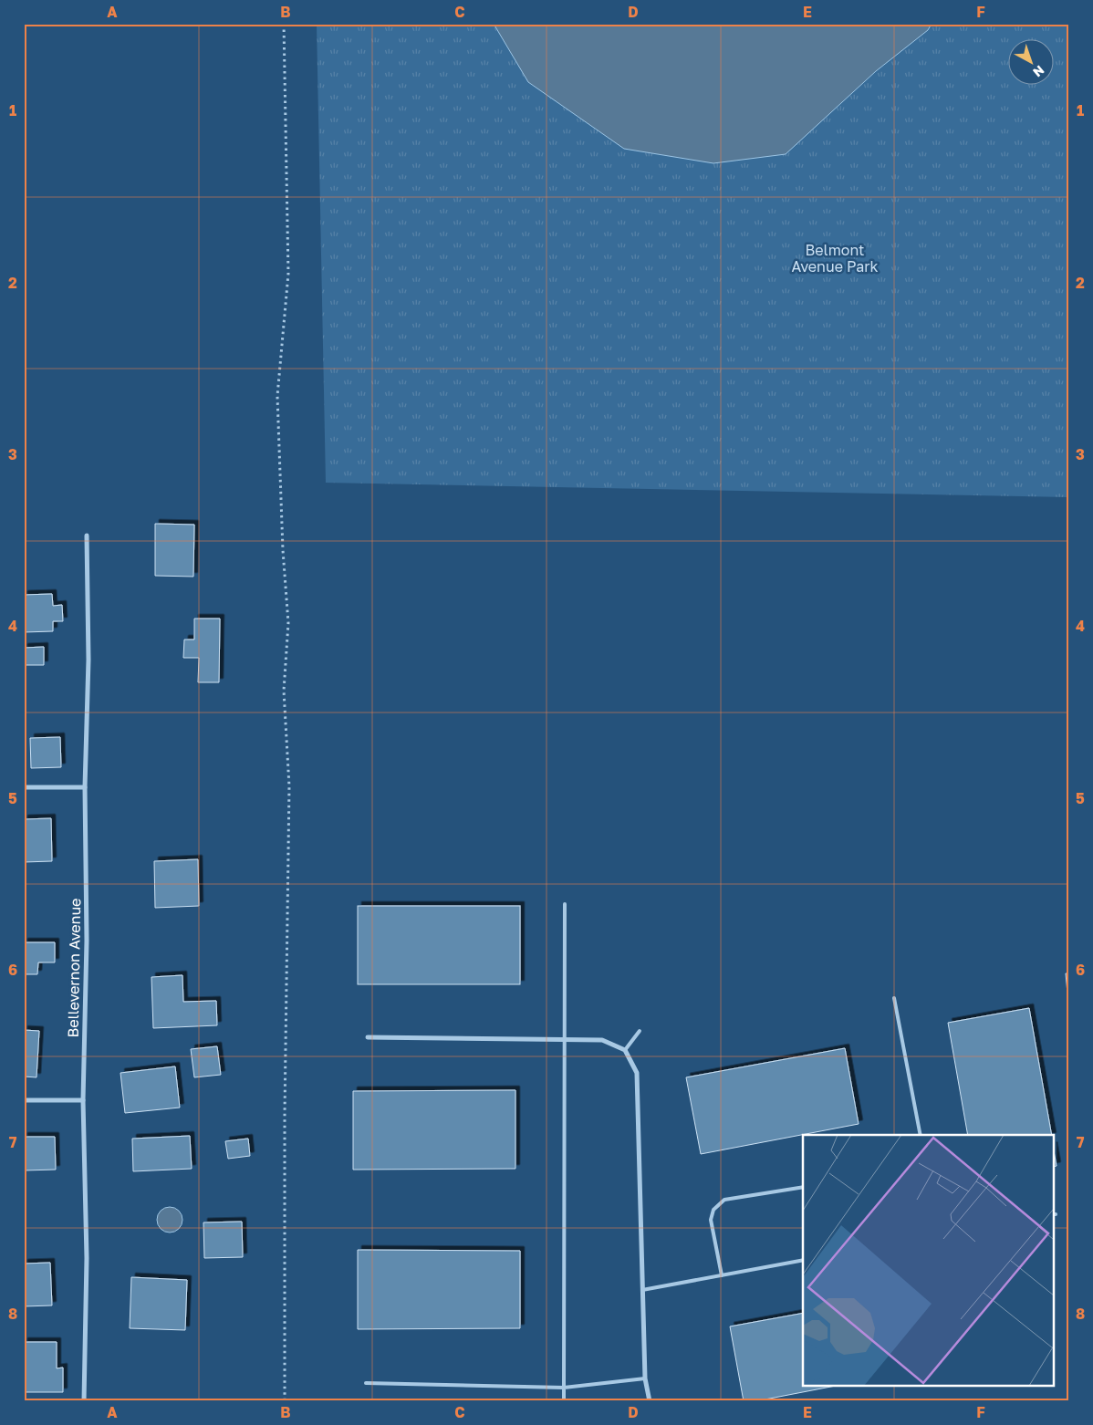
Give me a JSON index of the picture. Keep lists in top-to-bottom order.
{
  "streets": {
    "street": ["Bellevernon Avenue"]
  },
  "parks": ["Belmont Avenue Park"],
  "north": "bottom right",
  "grid": {
    "columns": [
      "A",
      "B",
      "C",
      "D",
      "E",
      "F"
    ],
    "rows": [
      "1",
      "2",
      "3",
      "4",
      "5",
      "6",
      "7",
      "8"
    ]
  }
}
